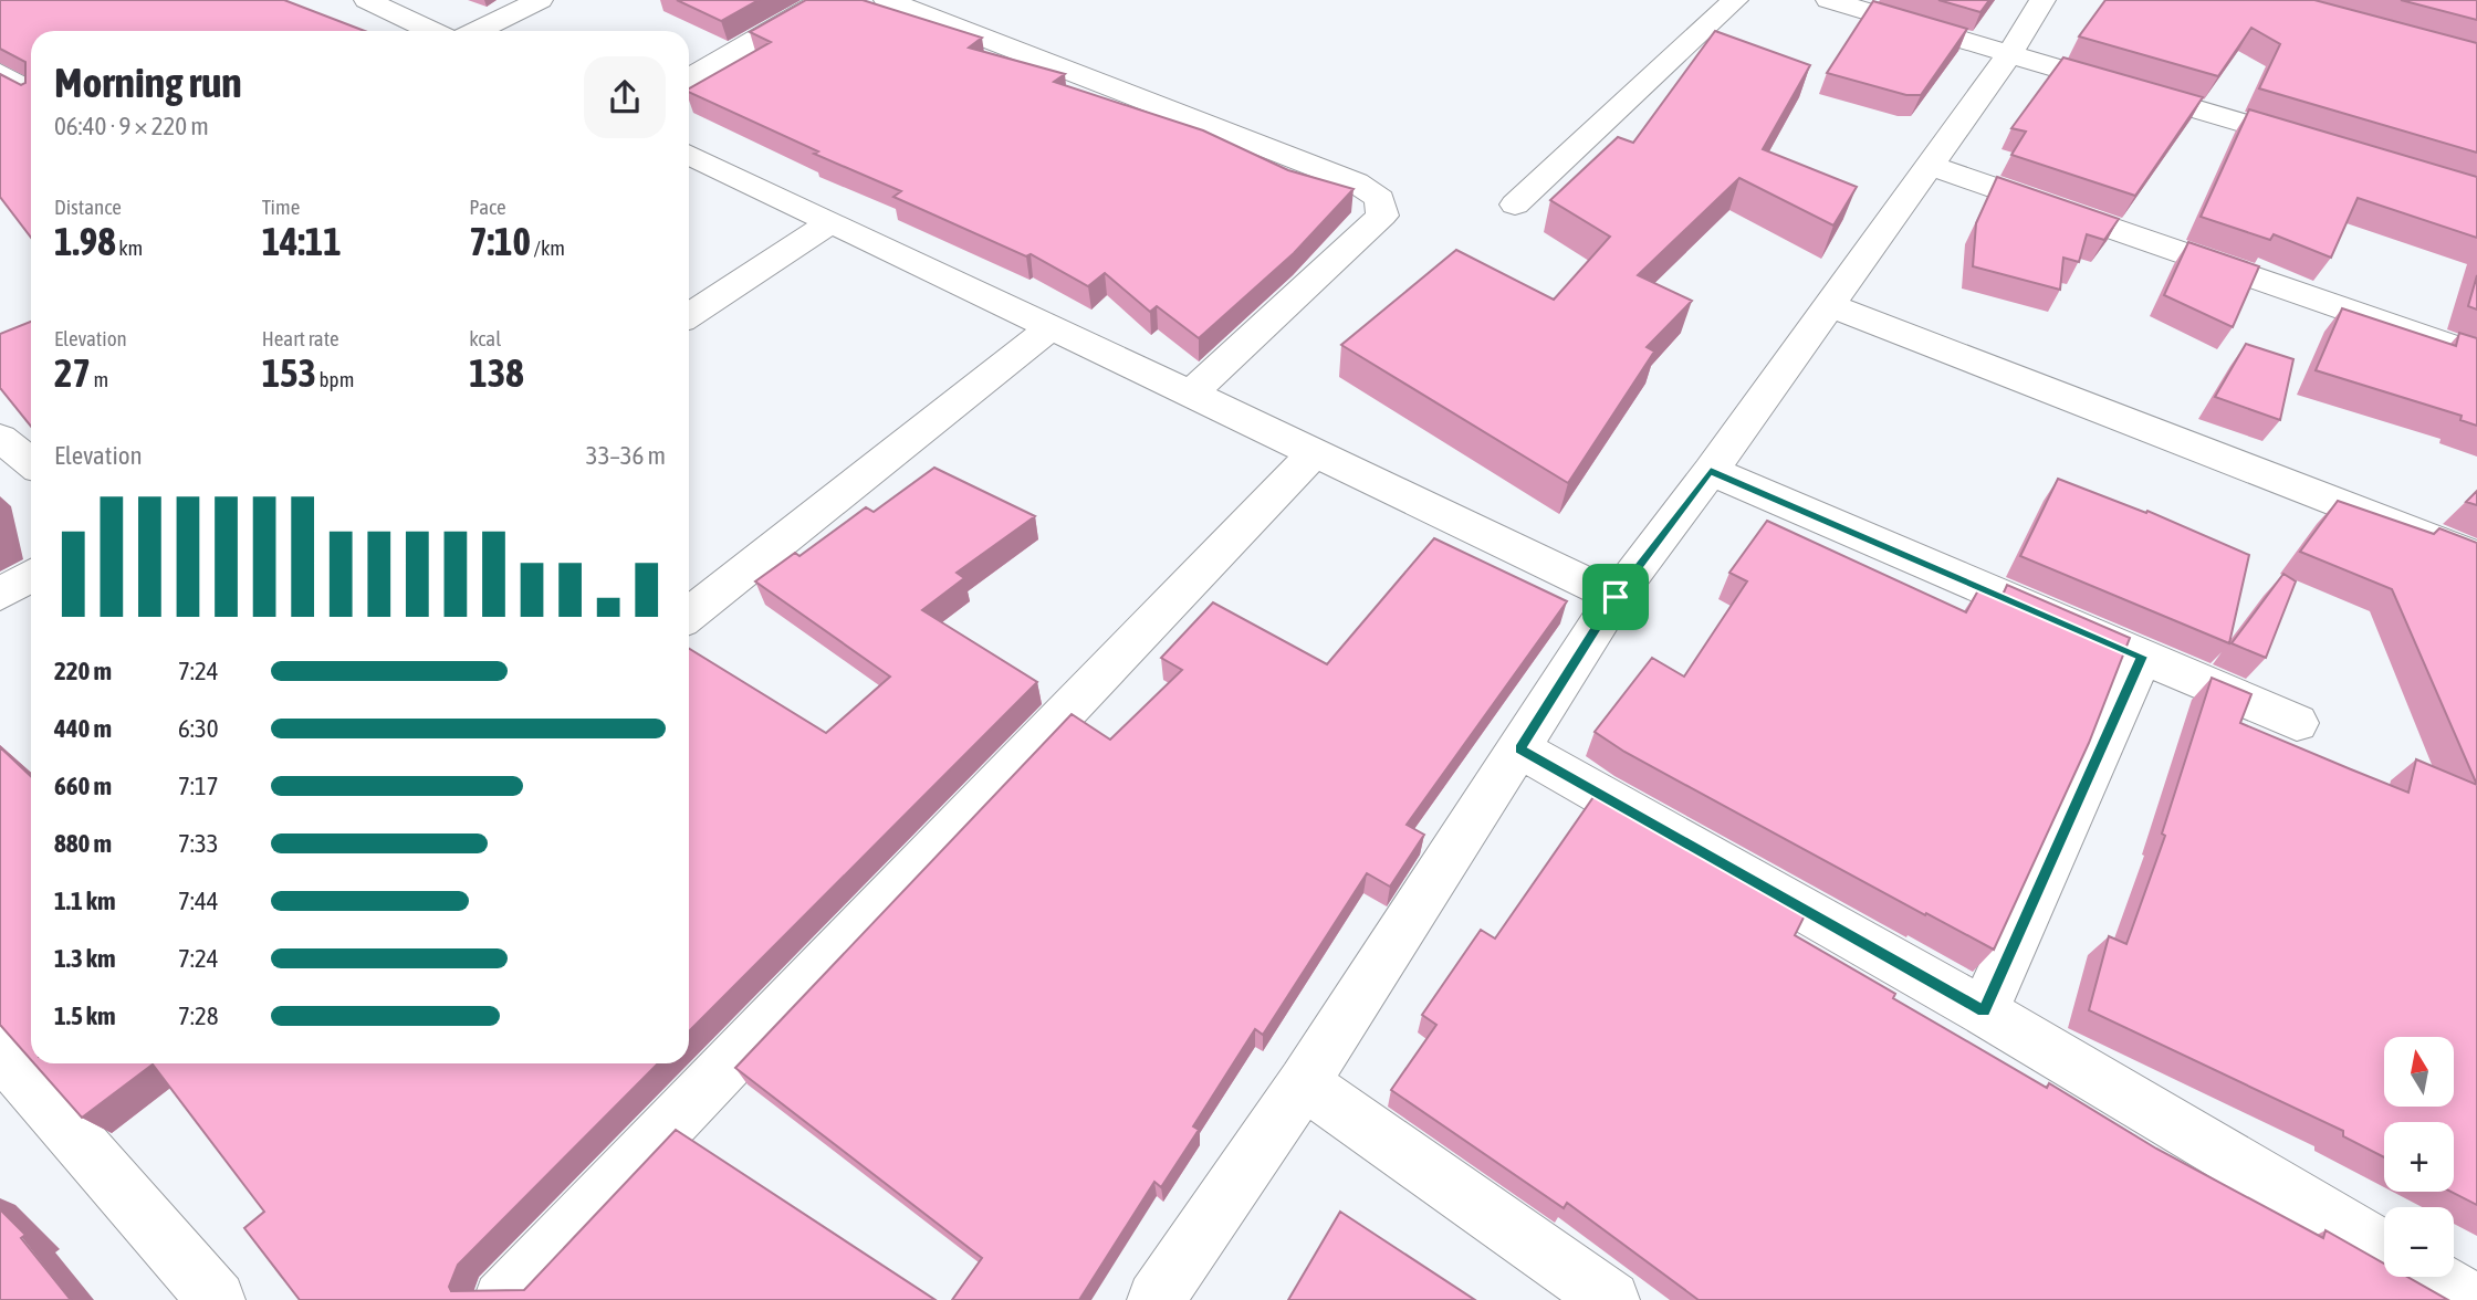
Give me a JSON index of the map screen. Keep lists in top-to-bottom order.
{
  "north": "top",
  "page": {
    "heading": ["Morning run", "06:40 · 9 × 220 m"],
    "stats": [
      ["Distance", "1.98 km"],
      ["Time", "14:11"],
      ["Pace", "7:10 /km"],
      ["Elevation", "27 m"],
      ["Heart rate", "153 bpm"],
      ["kcal", "138"]
    ],
    "chart": ["Elevation", "33–36 m"],
    "list": [
      {
        "name": "220 m",
        "note": "7:24"
      },
      {
        "name": "440 m",
        "note": "6:30"
      },
      {
        "name": "660 m",
        "note": "7:17"
      },
      {
        "name": "880 m",
        "note": "7:33"
      },
      {
        "name": "1.1 km",
        "note": "7:44"
      },
      {
        "name": "1.3 km",
        "note": "7:24"
      },
      {
        "name": "1.5 km",
        "note": "7:28"
      }
    ],
    "map_buttons": ["+", "−"]
  }
}
